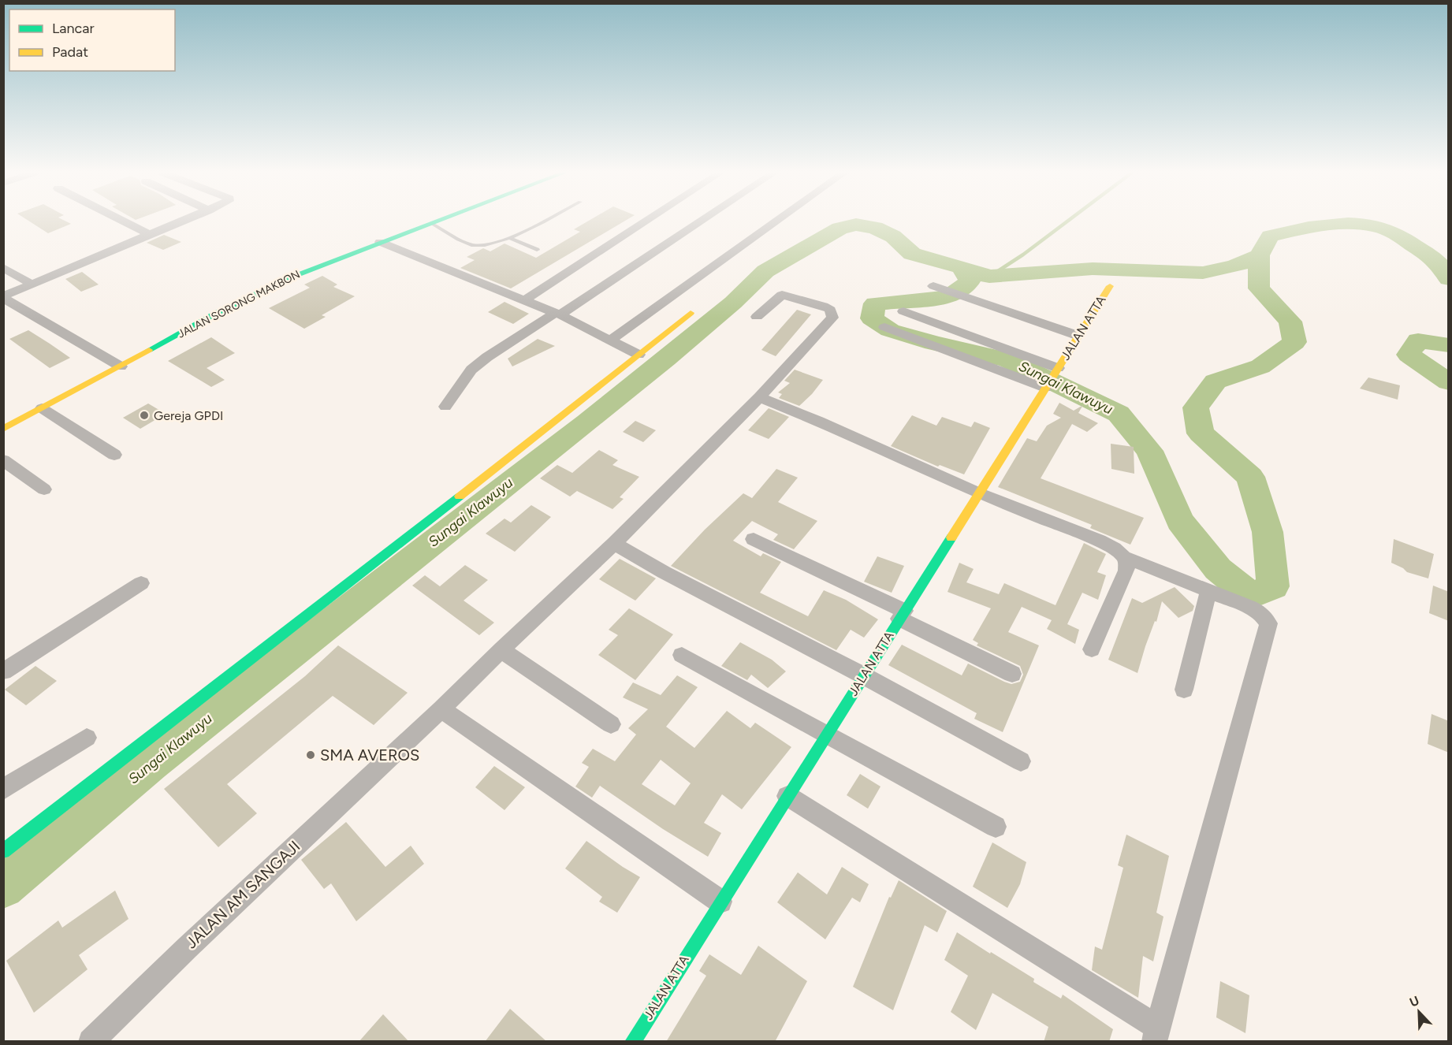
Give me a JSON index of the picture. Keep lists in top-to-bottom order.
{
  "streets": {
    "main road": ["JALAN SORONG MAKBON", "JALAN ATTA"],
    "street": ["JALAN AM SANGAJI"]
  },
  "water": ["Sungai Klawuyu"],
  "places": ["Gereja GPDI", "SMA AVEROS"],
  "legend": ["Lancar", "Padat"],
  "north": "top left"
}
